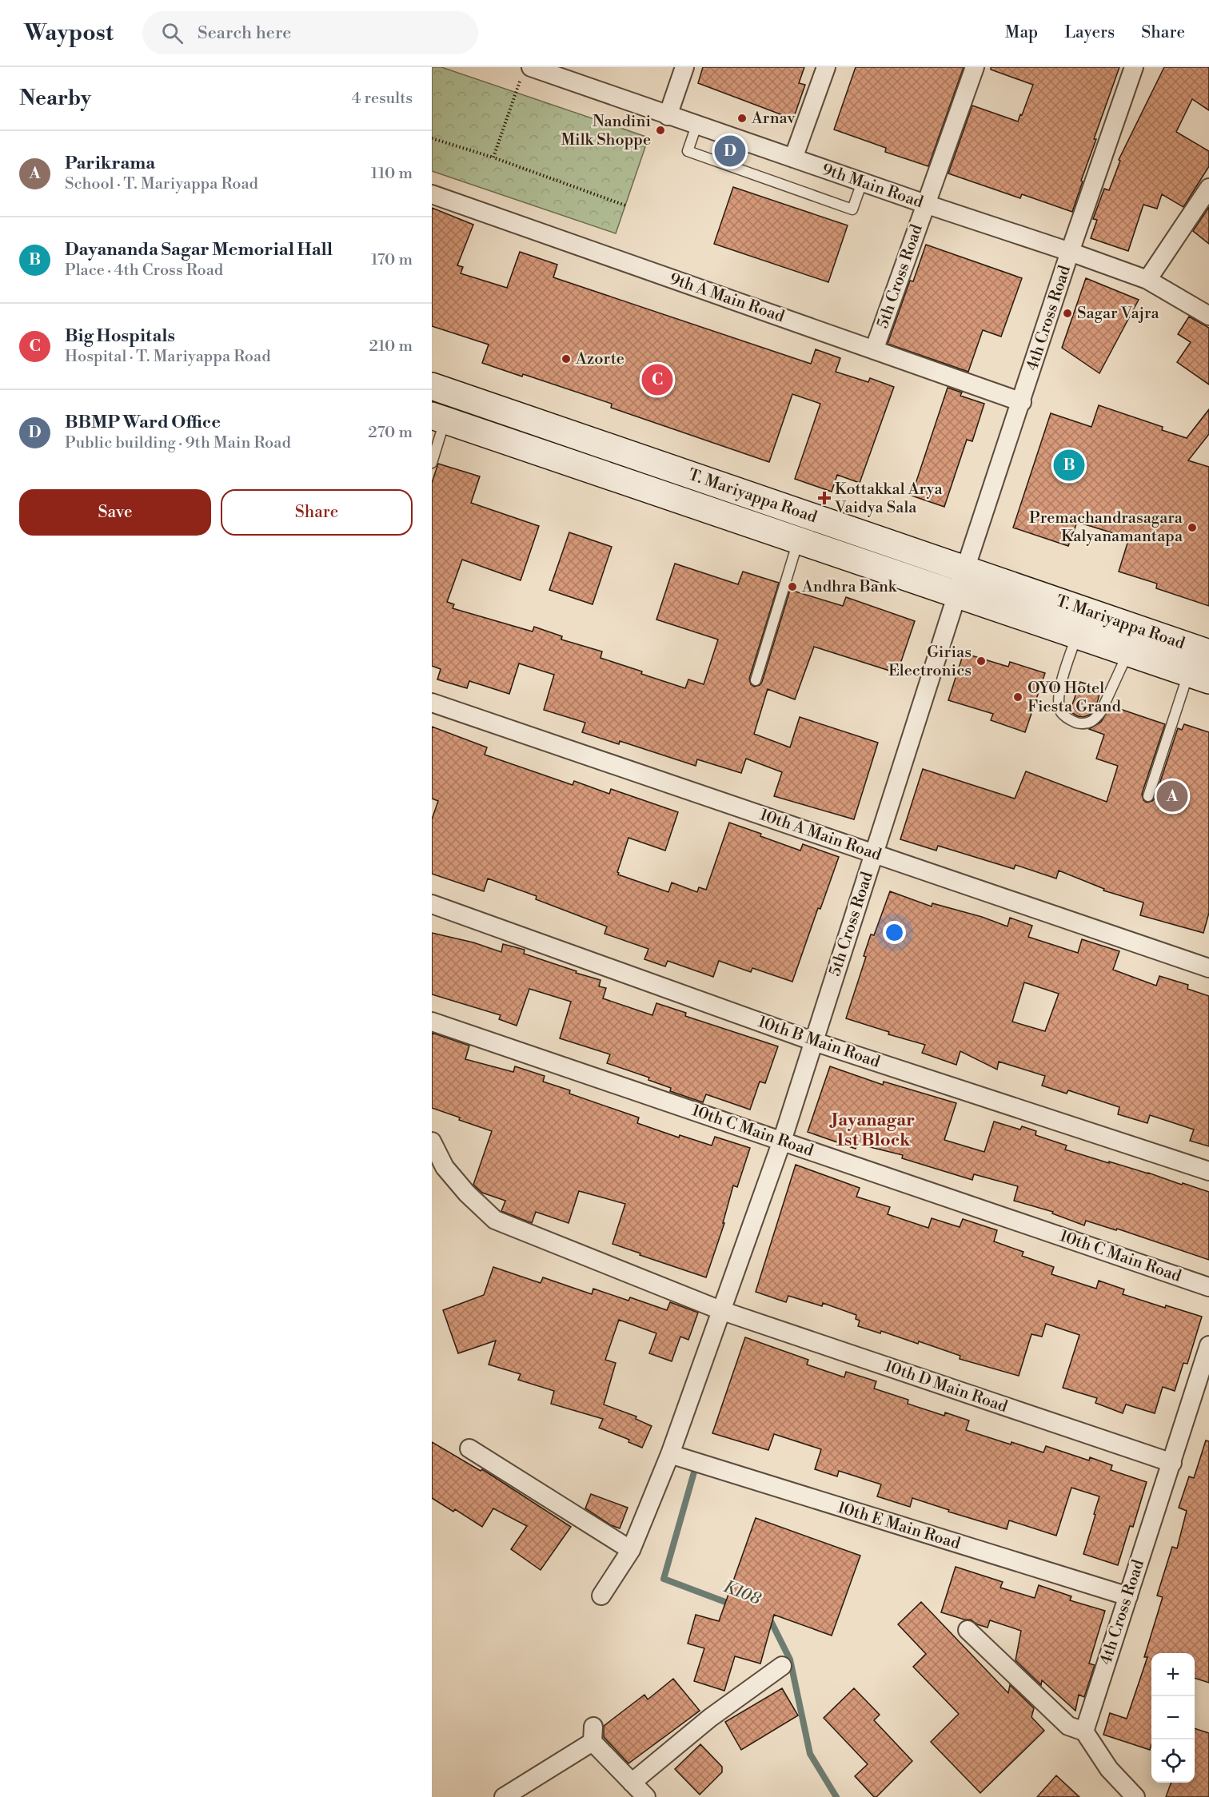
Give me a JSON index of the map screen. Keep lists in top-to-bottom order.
{
  "streets": {
    "main road": ["T. Mariyappa Road"],
    "street": [
      "9th Main Road",
      "5th Cross Road",
      "9th A Main Road",
      "4th Cross Road",
      "10th A Main Road",
      "10th B Main Road",
      "10th C Main Road",
      "10th D Main Road",
      "10th E Main Road"
    ]
  },
  "crossings": [
    ["9th Main Road", "5th Cross Road"],
    ["9th Main Road", "4th Cross Road"],
    ["5th Cross Road", "9th A Main Road"],
    ["5th Cross Road", "4th Cross Road"],
    ["5th Cross Road", "T. Mariyappa Road"],
    ["5th Cross Road", "10th A Main Road"],
    ["5th Cross Road", "10th B Main Road"],
    ["5th Cross Road", "10th C Main Road"],
    ["5th Cross Road", "10th D Main Road"],
    ["5th Cross Road", "10th E Main Road"],
    ["9th A Main Road", "4th Cross Road"],
    ["4th Cross Road", "T. Mariyappa Road"],
    ["4th Cross Road", "10th D Main Road"],
    ["4th Cross Road", "10th E Main Road"]
  ],
  "districts": ["Jayanagar 1st Block"],
  "water": ["K108"],
  "places": {
    "other": [
      "Arnav",
      "Nandini Milk Shoppe",
      "Sagar Vajra",
      "Azorte",
      "Premachandrasagara Kalyanamantapa",
      "Andhra Bank",
      "Girias Electronics",
      "OYO Hotel Fiesta Grand"
    ],
    "health": ["Kottakkal Arya Vaidya Sala"]
  },
  "page": {
    "header": "Waypost",
    "search": "Search here",
    "nav": ["Map", "Layers", "Share"],
    "heading": ["Nearby", "4 results"],
    "list": [
      {
        "mark": "A",
        "name": "Parikrama",
        "note": "School · T. Mariyappa Road",
        "value": "110 m"
      },
      {
        "mark": "B",
        "name": "Dayananda Sagar Memorial Hall",
        "note": "Place · 4th Cross Road",
        "value": "170 m"
      },
      {
        "mark": "C",
        "name": "Big Hospitals",
        "note": "Hospital · T. Mariyappa Road",
        "value": "210 m"
      },
      {
        "mark": "D",
        "name": "BBMP Ward Office",
        "note": "Public building · 9th Main Road",
        "value": "270 m"
      }
    ],
    "pins": [
      "D",
      "C",
      "B",
      "A"
    ],
    "buttons": ["Save", "Share"],
    "map_buttons": ["+", "−"]
  }
}
